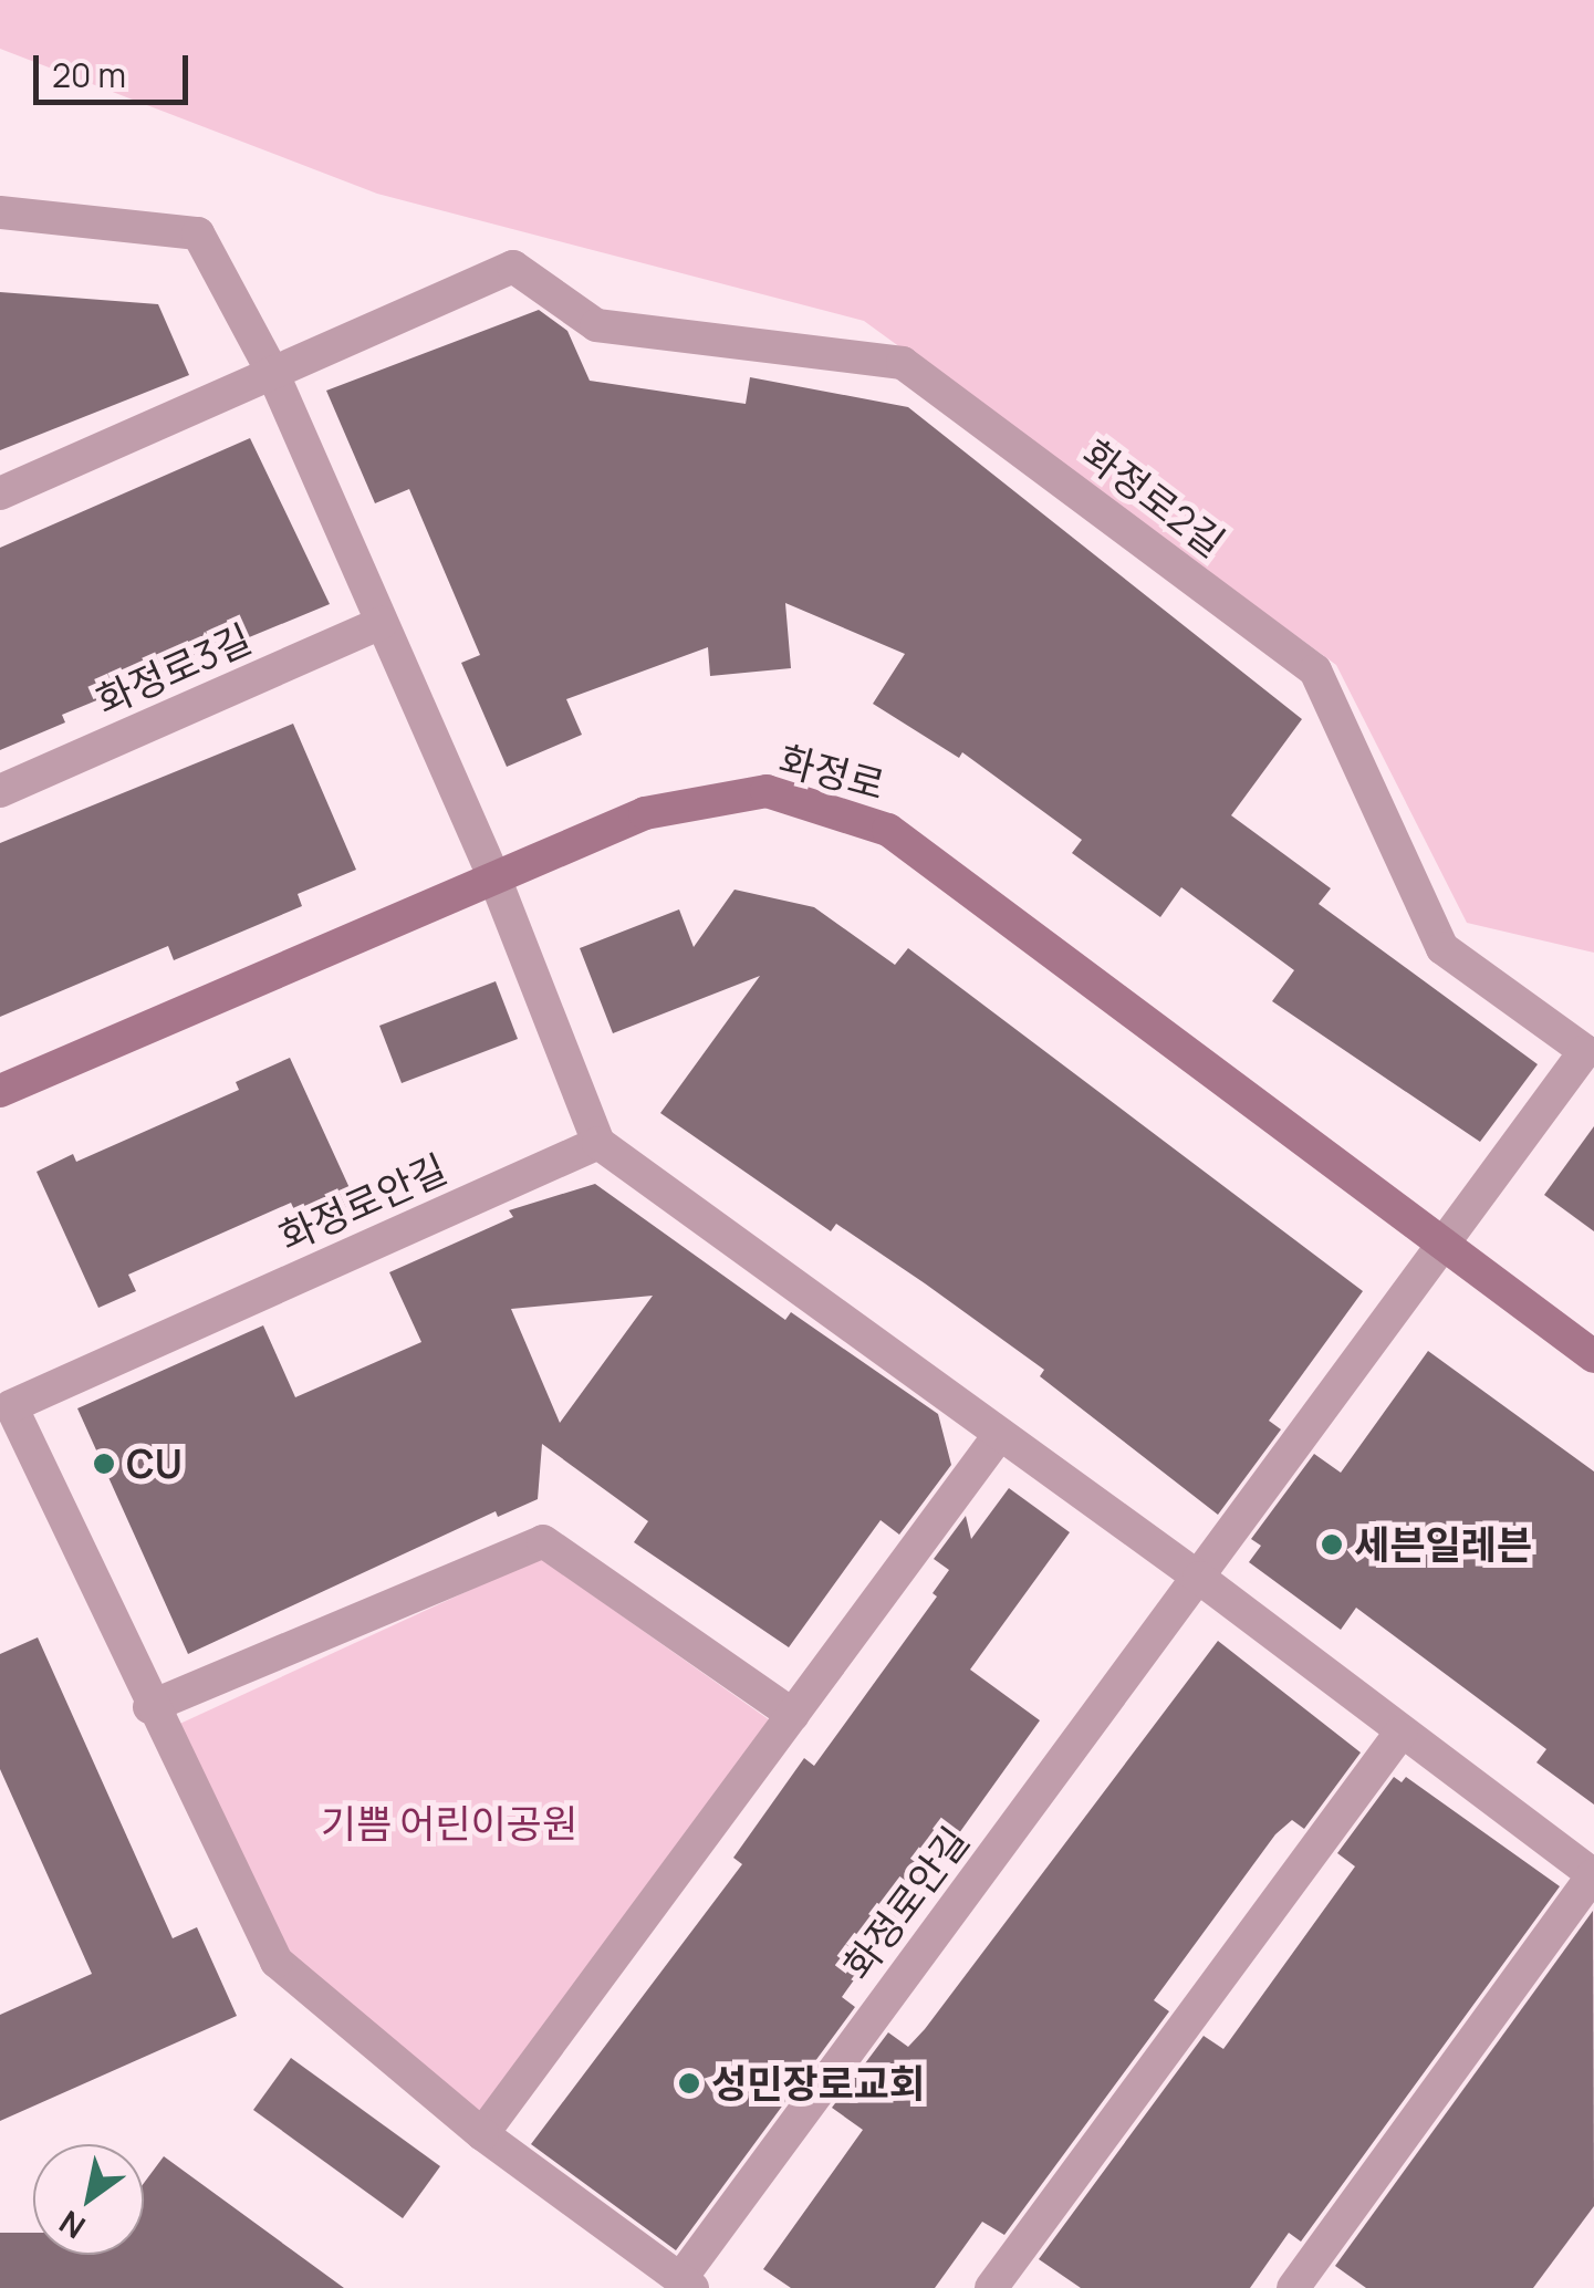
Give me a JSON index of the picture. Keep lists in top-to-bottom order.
{
  "streets": {
    "street": [
      "화정로2길",
      "화정로3길",
      "화정로",
      "화정로안길"
    ]
  },
  "crossings": [
    ["화정로2길", "화정로"],
    ["화정로2길", "화정로안길"],
    ["화정로", "화정로안길"]
  ],
  "parks": ["기쁨 어린이공원"],
  "places": ["CU", "세븐일레븐", "성민장로교회"],
  "scale_bar": "20 m",
  "north": "bottom left"
}
